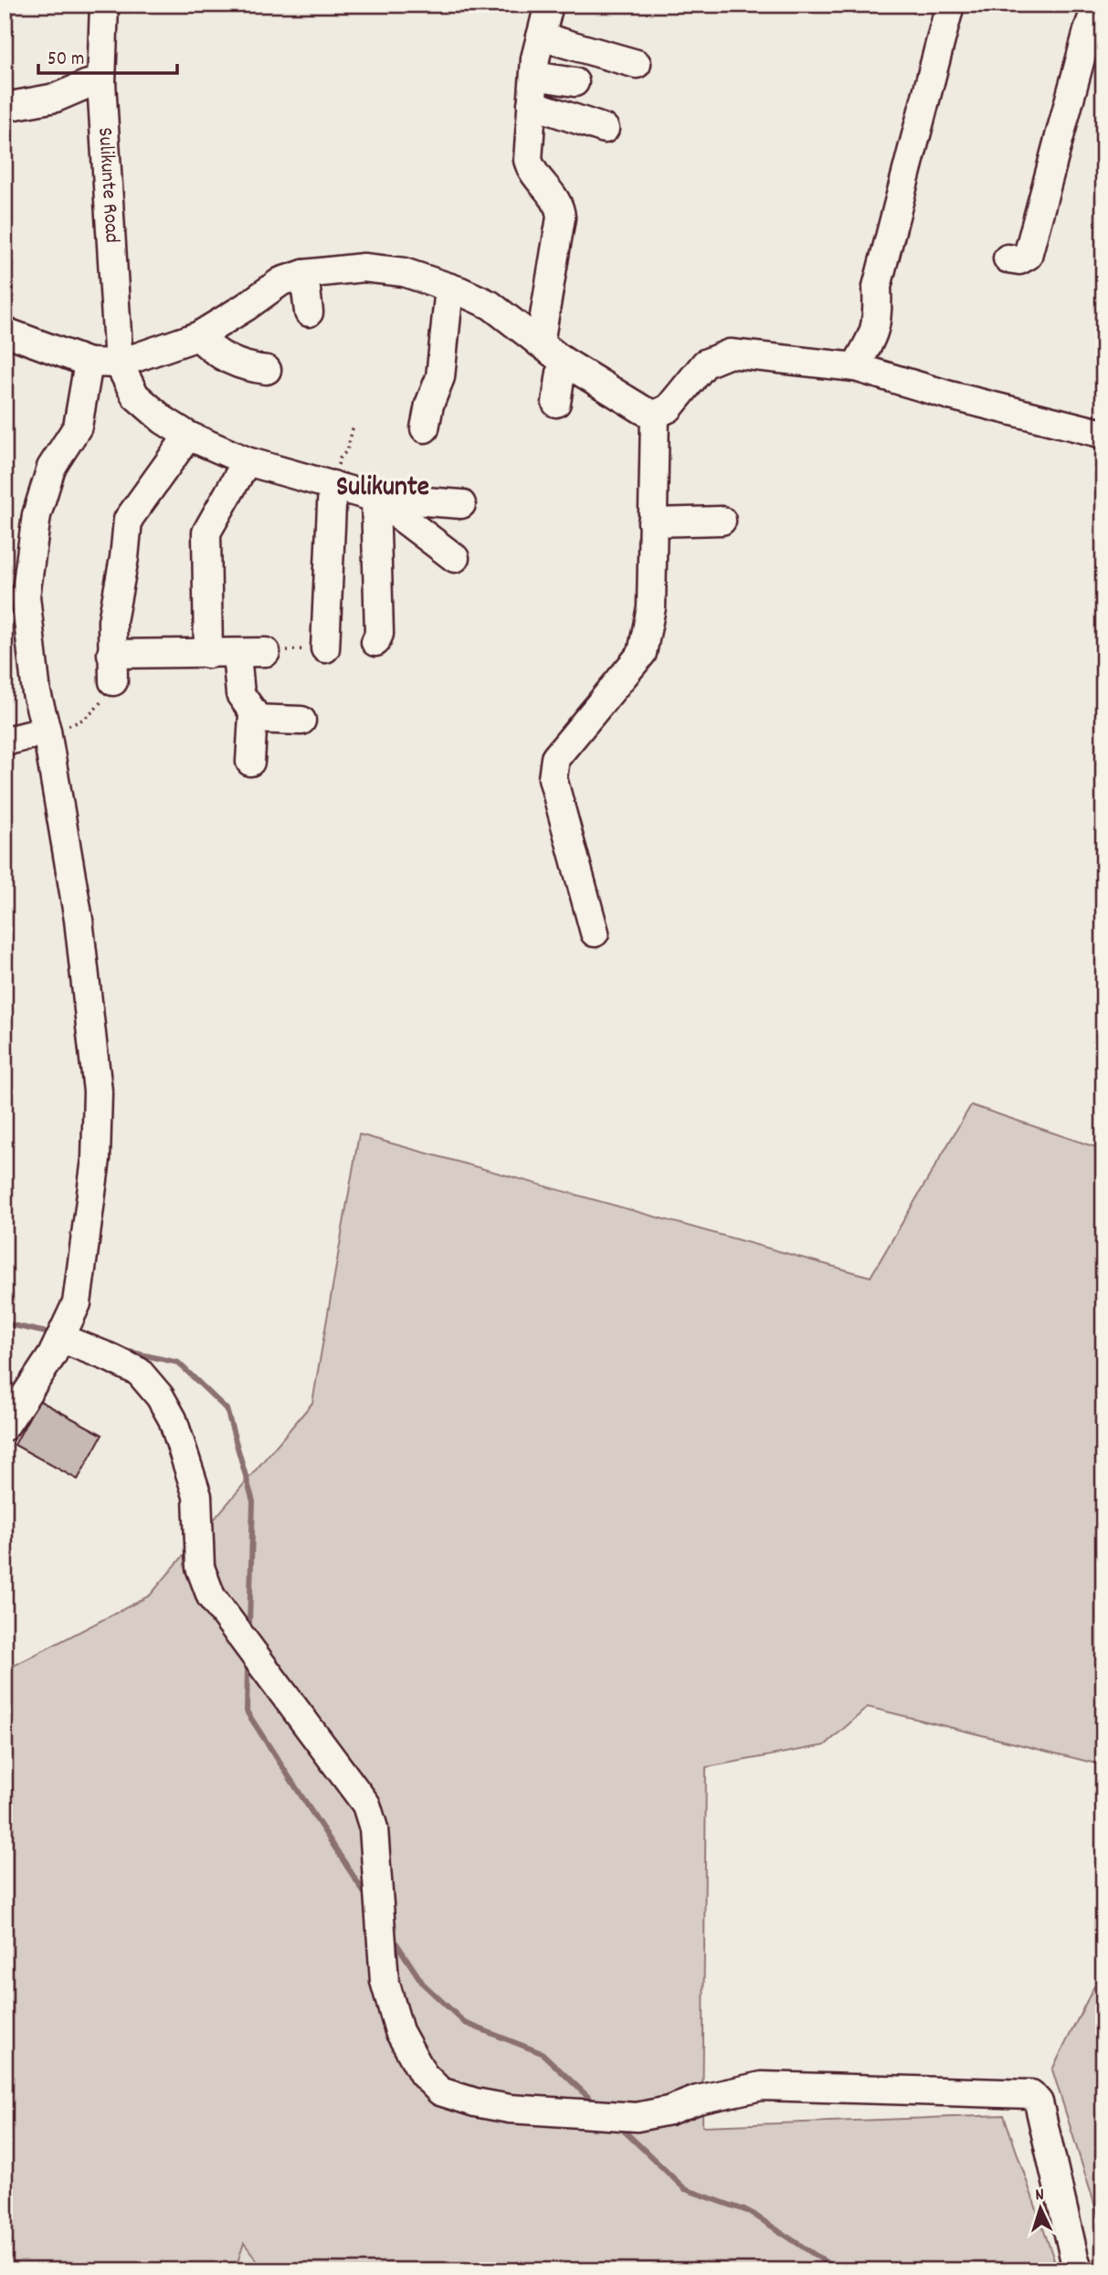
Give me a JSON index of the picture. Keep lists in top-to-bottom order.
{
  "streets": {
    "street": ["Sulikunte Road"]
  },
  "districts": ["Sulikunte"],
  "scale_bar": "50 m",
  "north": "top"
}
